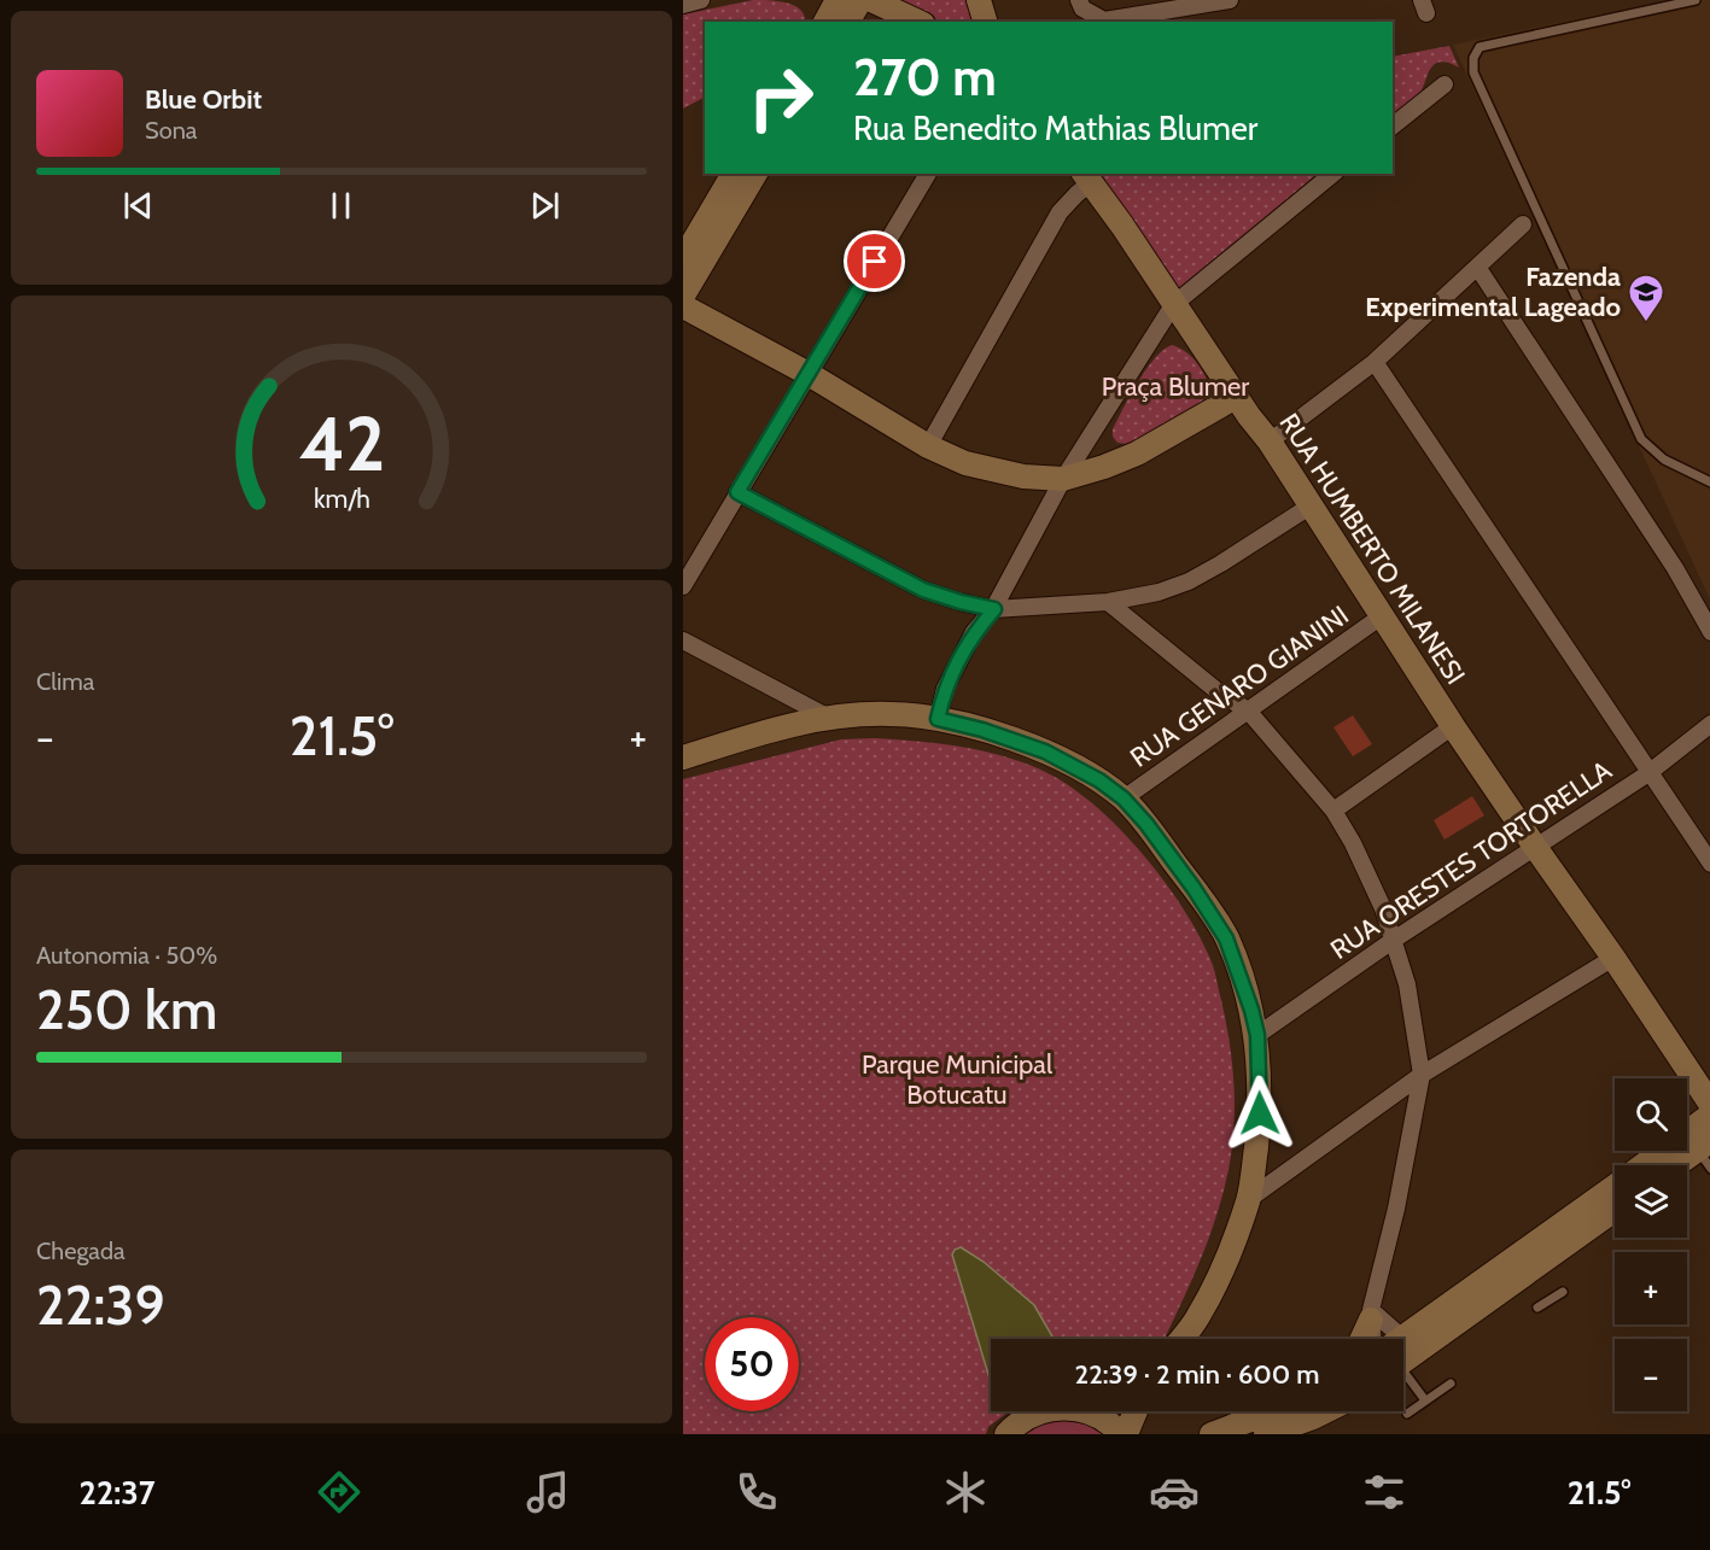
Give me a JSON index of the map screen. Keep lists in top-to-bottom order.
{
  "streets": {
    "main road": ["RUA HUMBERTO MILANESI"],
    "street": ["RUA GENARO GIANINI", "RUA ORESTES TORTORELLA"]
  },
  "crossings": [
    ["RUA HUMBERTO MILANESI", "RUA GENARO GIANINI"],
    ["RUA HUMBERTO MILANESI", "RUA ORESTES TORTORELLA"]
  ],
  "parks": ["Praça Blumer", "Parque Municipal Botucatu"],
  "places": {
    "school or university": ["Fazenda Experimental Lageado"]
  },
  "page": {
    "turn": ["270 m", "Rua Benedito Mathias Blumer"],
    "song": ["Blue Orbit", "Sona"],
    "tile": [
      "Clima",
      ["Autonomia · 50%", "250 km"],
      ["Chegada", "22:39"]
    ],
    "heat": ["−", "21.5°", "+"],
    "map_buttons": ["+", "−"],
    "limit": "50",
    "trip": "22:39 · 2 min · 600 m",
    "tabs": ["22:37", "21.5°"],
    "gauge": ["42", "km/h"]
  }
}
